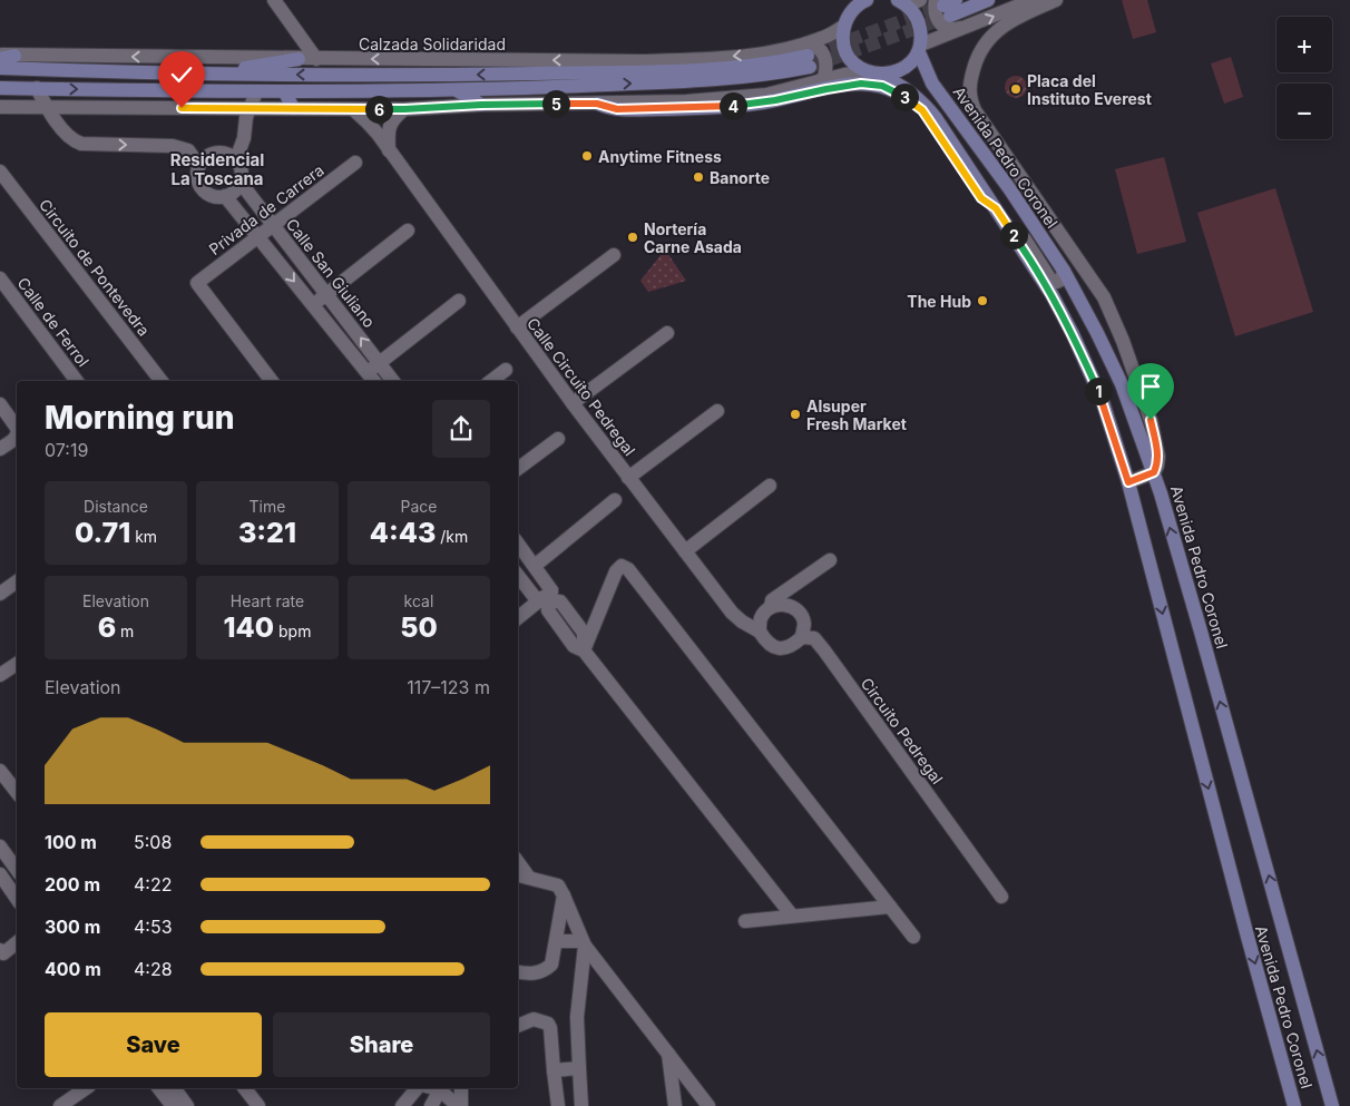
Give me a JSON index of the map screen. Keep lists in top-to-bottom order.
{
  "streets": {
    "main road": ["Calzada Solidaridad", "Avenida Pedro Coronel"],
    "street": [
      "Privada de Carrera",
      "Circuito de Pontevedra",
      "Calle San Giuliano",
      "Calle de Ferrol",
      "Calle Circuito Pedregal",
      "Circuito Pedregal"
    ]
  },
  "crossings": [
    ["Calzada Solidaridad", "Avenida Pedro Coronel"],
    ["Privada de Carrera", "Calle San Giuliano"],
    ["Calle Circuito Pedregal", "Circuito Pedregal"]
  ],
  "districts": ["Residencial La Toscana"],
  "places": [
    "Placa del Instituto Everest",
    "Anytime Fitness",
    "Banorte",
    "Nortería Carne Asada",
    "The Hub",
    "Alsuper Fresh Market"
  ],
  "page": {
    "map_buttons": ["+", "−"],
    "pins": [
      "3",
      "5",
      "4",
      "6",
      "2",
      "1"
    ],
    "heading": ["Morning run", "07:19"],
    "stats": [
      ["Distance", "0.71 km"],
      ["Time", "3:21"],
      ["Pace", "4:43 /km"],
      ["Elevation", "6 m"],
      ["Heart rate", "140 bpm"],
      ["kcal", "50"]
    ],
    "chart": ["Elevation", "117–123 m"],
    "list": [
      {
        "name": "100 m",
        "note": "5:08"
      },
      {
        "name": "200 m",
        "note": "4:22"
      },
      {
        "name": "300 m",
        "note": "4:53"
      },
      {
        "name": "400 m",
        "note": "4:28"
      }
    ],
    "buttons": ["Save", "Share"]
  }
}
